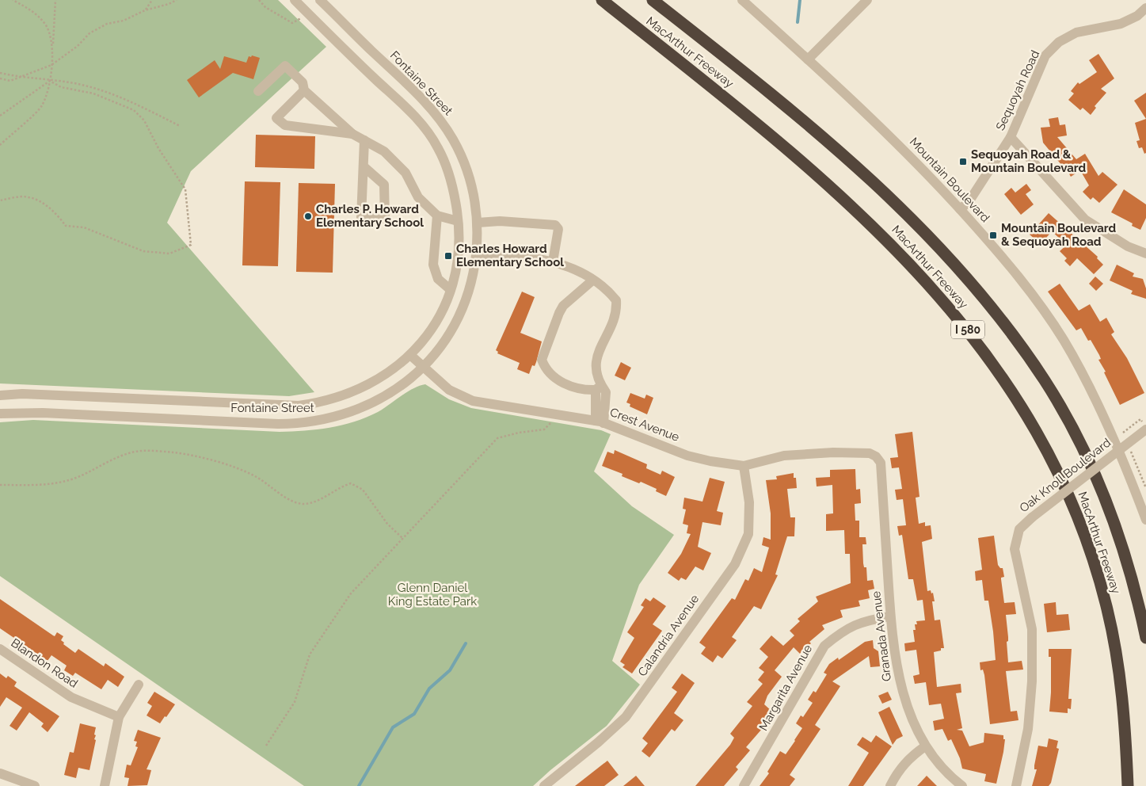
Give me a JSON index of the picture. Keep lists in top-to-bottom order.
{
  "streets": {
    "highway": ["MacArthur Freeway", "I 580"],
    "street": [
      "Fontaine Street",
      "Sequoyah Road",
      "Mountain Boulevard",
      "Crest Avenue",
      "Oak Knoll Boulevard",
      "Calandria Avenue",
      "Granada Avenue",
      "Blandon Road",
      "Margarita Avenue"
    ]
  },
  "crossings": [
    ["Fontaine Street", "Crest Avenue"],
    ["Sequoyah Road", "Mountain Boulevard"],
    ["Crest Avenue", "Calandria Avenue"],
    ["Crest Avenue", "Granada Avenue"],
    ["Granada Avenue", "Margarita Avenue"]
  ],
  "parks": ["Glenn Daniel King Estate Park"],
  "places": {
    "transit": ["Sequoyah Road & Mountain Boulevard", "Mountain Boulevard & Sequoyah Road", "Charles Howard Elementary School"],
    "other": ["Charles P. Howard Elementary School"]
  }
}
